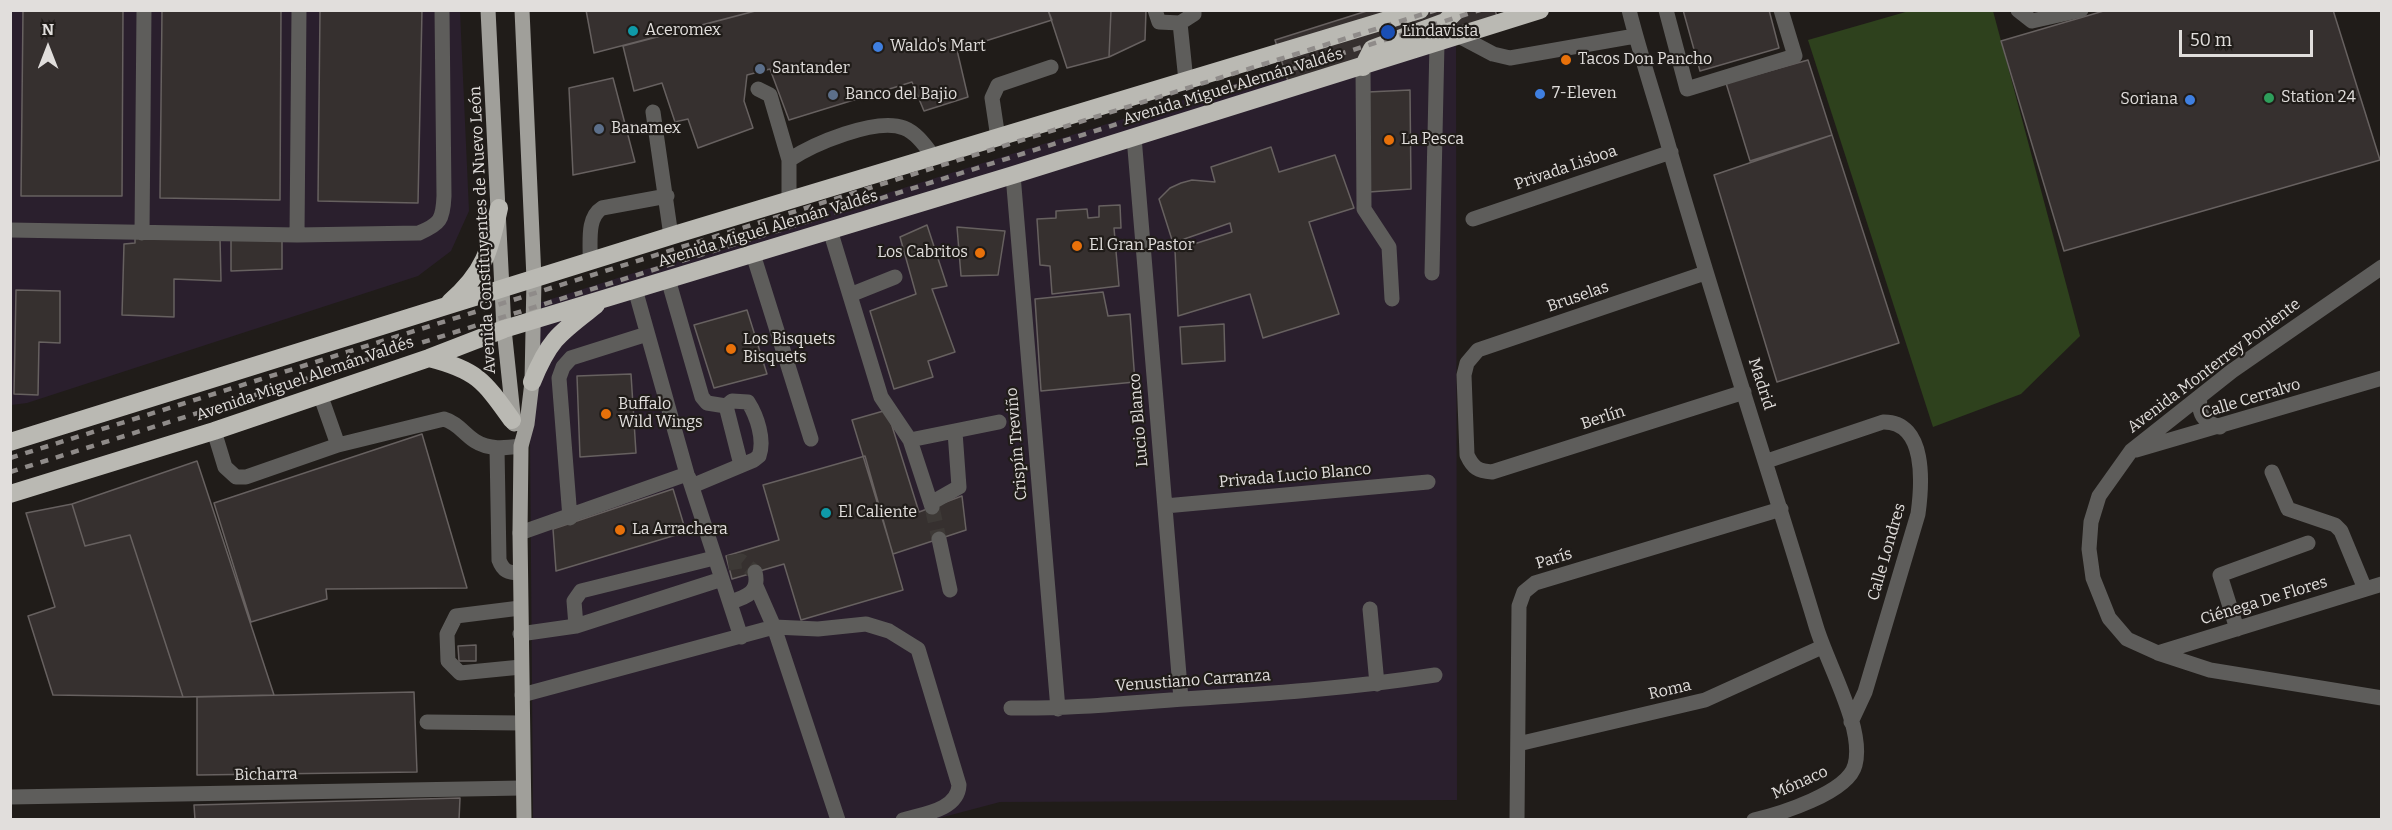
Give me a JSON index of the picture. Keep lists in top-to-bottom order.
{
  "streets": {
    "highway": ["Avenida Miguel Alemán Valdés"],
    "main road": ["Avenida Constituyentes de Nuevo León"],
    "street": [
      "Privada Lisboa",
      "Bruselas",
      "Avenida Monterrey Poniente",
      "Madrid",
      "Calle Cerralvo",
      "Berlín",
      "Lucio Blanco",
      "Crispín Treviño",
      "Privada Lucio Blanco",
      "Calle Londres",
      "París",
      "Ciénega De Flores",
      "Venustiano Carranza",
      "Roma",
      "Bicharra",
      "Mónaco"
    ]
  },
  "crossings": [
    ["Avenida Miguel Alemán Valdés", "Avenida Constituyentes de Nuevo León"],
    ["Avenida Miguel Alemán Valdés", "Lucio Blanco"],
    ["Avenida Miguel Alemán Valdés", "Crispín Treviño"],
    ["Privada Lisboa", "Madrid"],
    ["Avenida Constituyentes de Nuevo León", "Bicharra"],
    ["Bruselas", "Madrid"],
    ["Bruselas", "Berlín"],
    ["Avenida Monterrey Poniente", "Calle Cerralvo"],
    ["Avenida Monterrey Poniente", "Ciénega De Flores"],
    ["Madrid", "Berlín"],
    ["Madrid", "Calle Londres"],
    ["Madrid", "París"],
    ["Madrid", "Roma"],
    ["Madrid", "Mónaco"],
    ["Lucio Blanco", "Privada Lucio Blanco"],
    ["Lucio Blanco", "Venustiano Carranza"],
    ["Crispín Treviño", "Venustiano Carranza"],
    ["París", "Roma"]
  ],
  "places": [
    "Aceromex",
    "Lindavista",
    "Waldo's Mart",
    "Tacos Don Pancho",
    "Santander",
    "7-Eleven",
    "Banco del Bajio",
    "Station 24",
    "Soriana",
    "Banamex",
    "La Pesca",
    "El Gran Pastor",
    "Los Cabritos",
    "Los Bisquets Bisquets",
    "Buffalo Wild Wings",
    "El Caliente",
    "La Arrachera"
  ],
  "scale_bar": "50 m",
  "north": "top"
}
